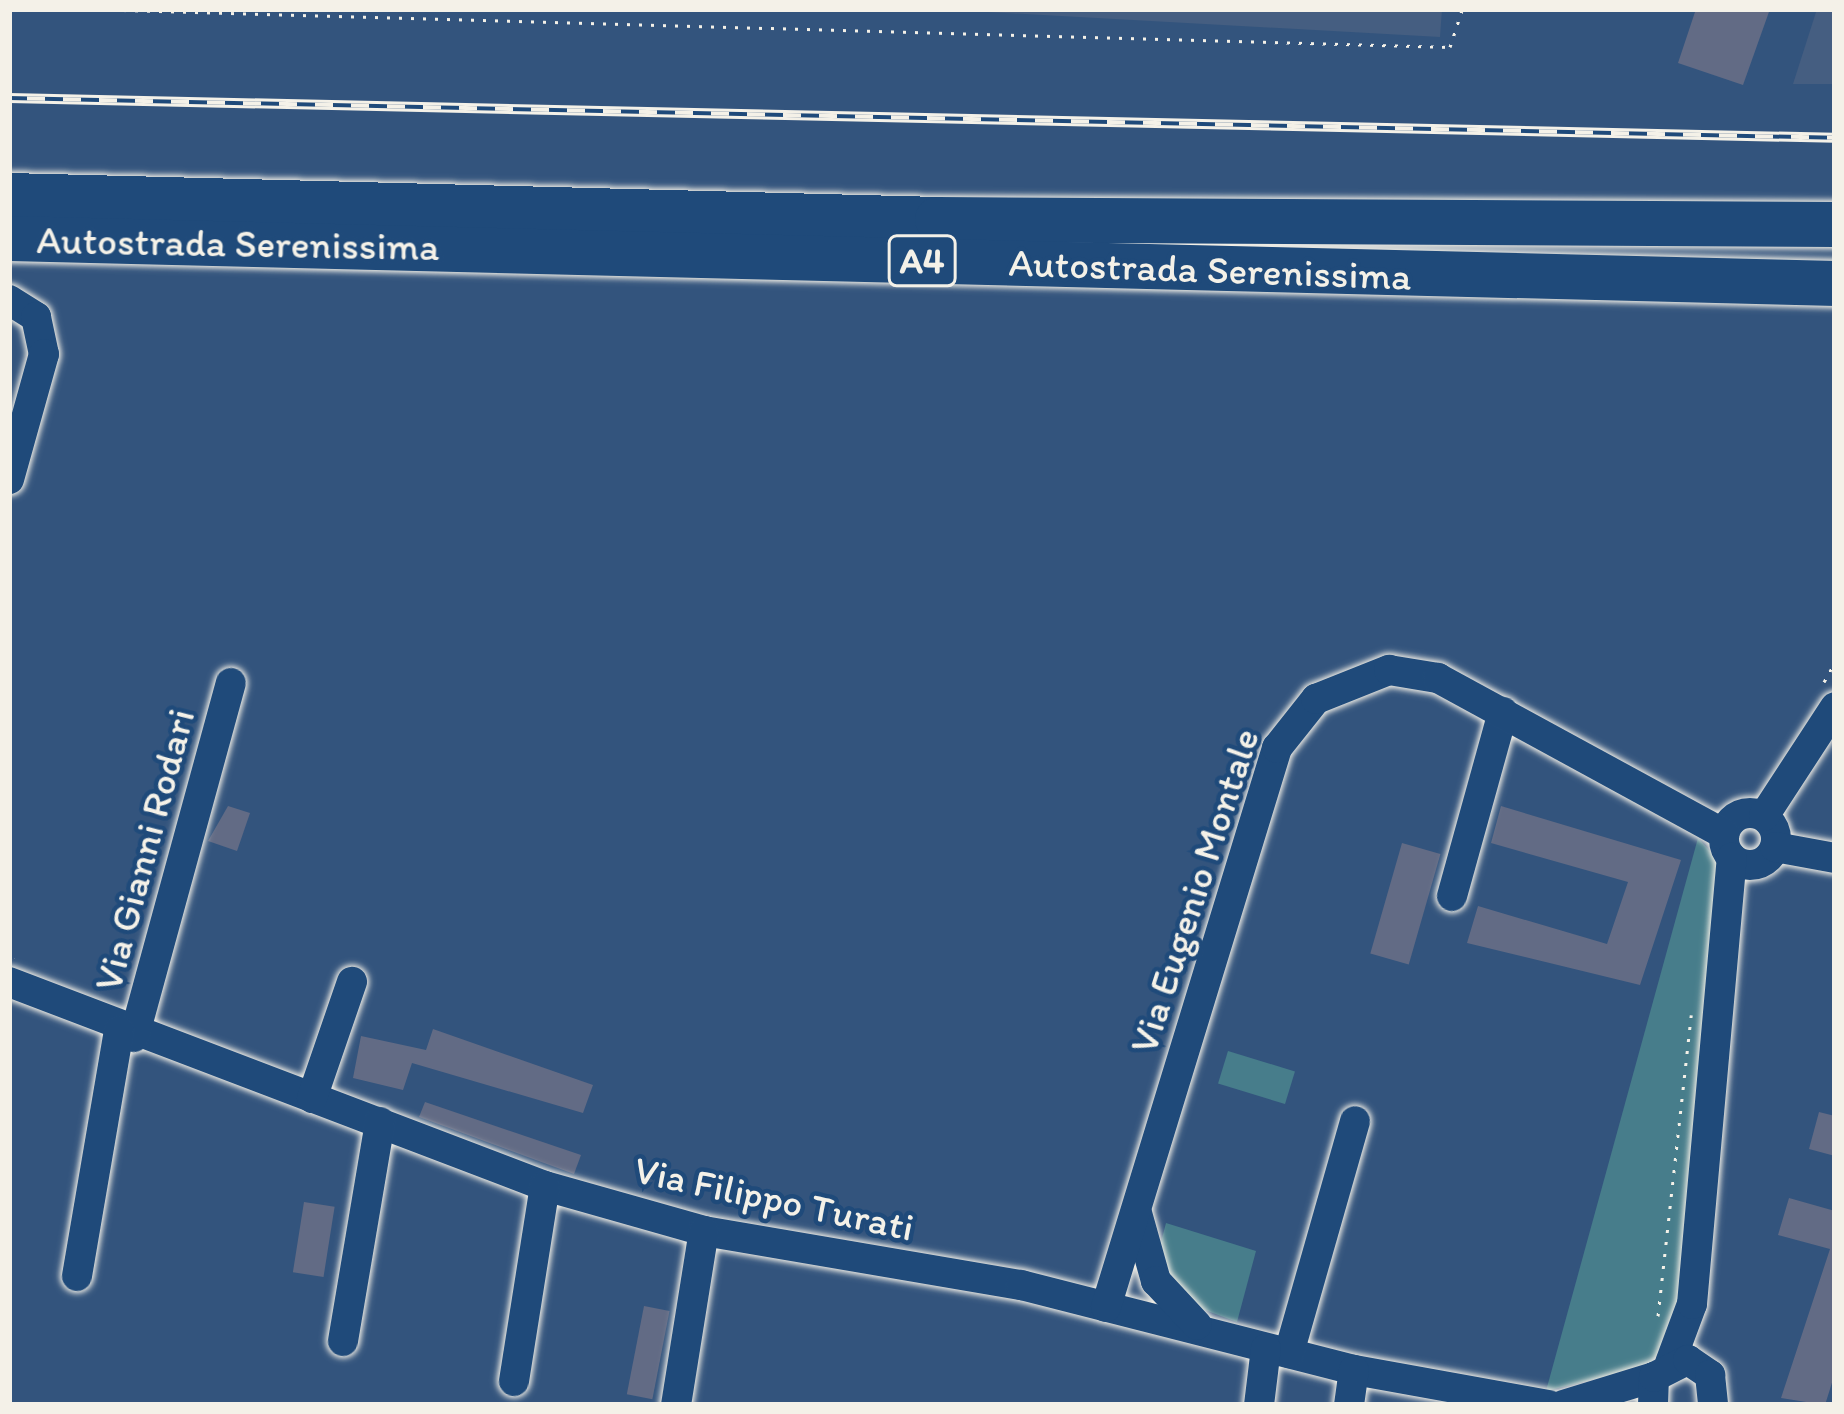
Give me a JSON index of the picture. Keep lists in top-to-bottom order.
{
  "streets": {
    "highway": ["Autostrada Serenissima", "A4"],
    "street": ["Via Gianni Rodari", "Via Eugenio Montale", "Via Filippo Turati"]
  },
  "crossings": [
    ["Via Gianni Rodari", "Via Filippo Turati"],
    ["Via Eugenio Montale", "Via Filippo Turati"]
  ]
}
